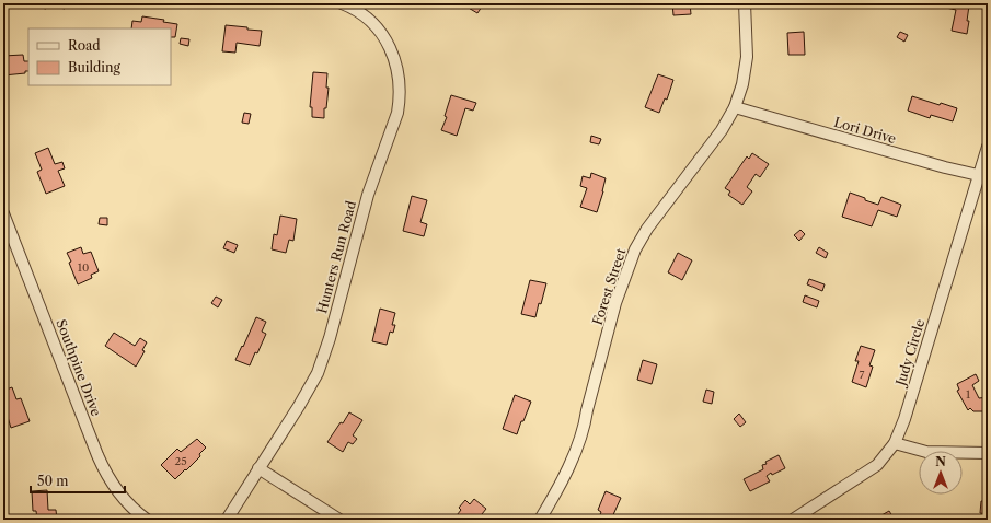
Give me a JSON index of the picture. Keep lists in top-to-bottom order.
{
  "streets": {
    "street": [
      "Lori Drive",
      "Hunters Run Road",
      "Forest Street",
      "Judy Circle",
      "Southpine Drive"
    ]
  },
  "crossings": [
    ["Lori Drive", "Forest Street"],
    ["Lori Drive", "Judy Circle"]
  ],
  "house_numbers": [
    "10",
    "7",
    "1",
    "25"
  ],
  "legend": ["Road", "Building"],
  "scale_bar": "50 m",
  "north": "top"
}
